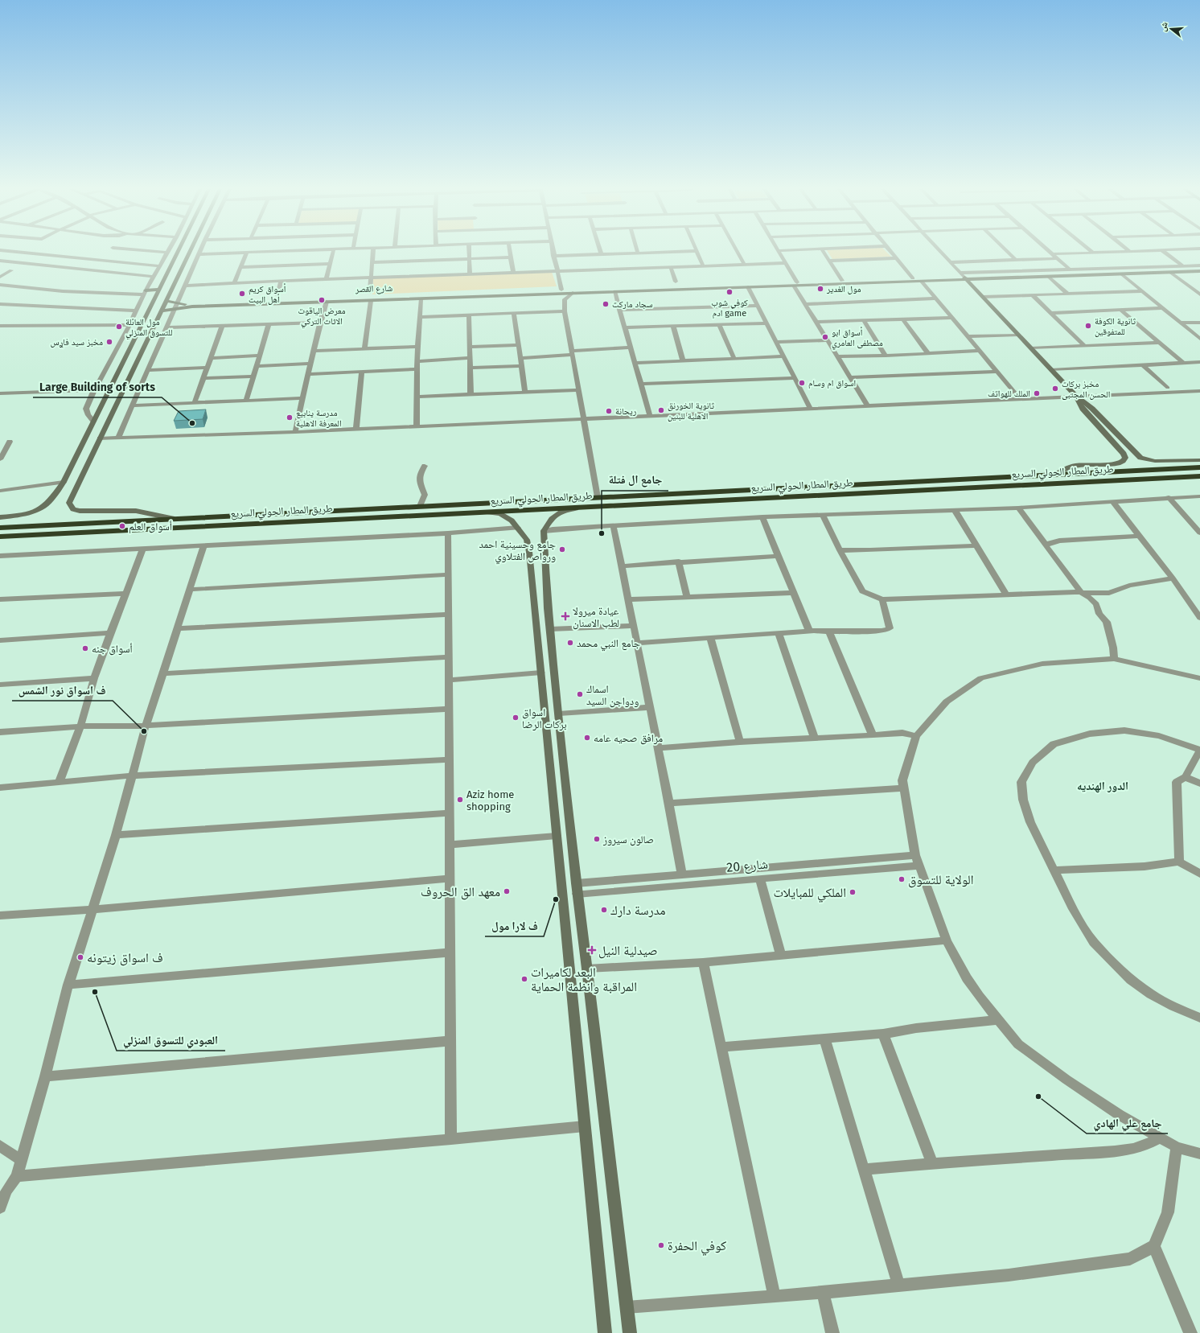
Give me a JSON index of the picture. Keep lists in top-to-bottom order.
{
  "streets": {
    "highway": ["طريق المطار الحولي السريع"],
    "street": ["شارع القصر", "شارع 20"]
  },
  "districts": ["الدور الهنديه"],
  "places": {
    "other": [
      "مول الغدير",
      "كوفي شوب ادم game",
      "أسواق كريم أهل البيت",
      "معرض الياقوت الاثاث التركي",
      "سجاد ماركت",
      "ثانوية الكوفة للمتفوقين",
      "مول العائلة للتسوق المنزلي",
      "أسواق ابو مصطفى العامري",
      "مخبز سيد فاࢪس",
      "اسواق ام وسام",
      "مخبز بركات الحسن المجتبى",
      "الملك للهواتف",
      "ثانوية الخورنق الاهلية للبنين",
      "ريحانة",
      "مدرسة ينابيع المعرفة الاهلية",
      "Large Building of sorts",
      "أسواق العلم",
      "جامع ال فتلة",
      "جامع وحسينية احمد ورواص الفتلاوي",
      "جامع النبي محمد",
      "أسواق جنه",
      "اسماك ودواجن السيد",
      "اسواق بركات الرضا",
      "ف اسواق نور الشمس",
      "مرافق صحيه عامه",
      "Aziz home shopping",
      "صالون سيروز",
      "الولاية للتسوق",
      "معهد الق الحروف",
      "الملكي للمبايلات",
      "ف لارا مول",
      "مدرسة دارك",
      "ف اسواق زيتونه",
      "البعد لكاميرات المراقبة وانظمة الحماية",
      "العبودي للتسوق المنزلي",
      "جامع علي الهادي",
      "كوفي الحفرة"
    ],
    "health": ["عيادة ميرولا لطب الاسنان", "صيدلية النيل"]
  },
  "north": "left"
}
